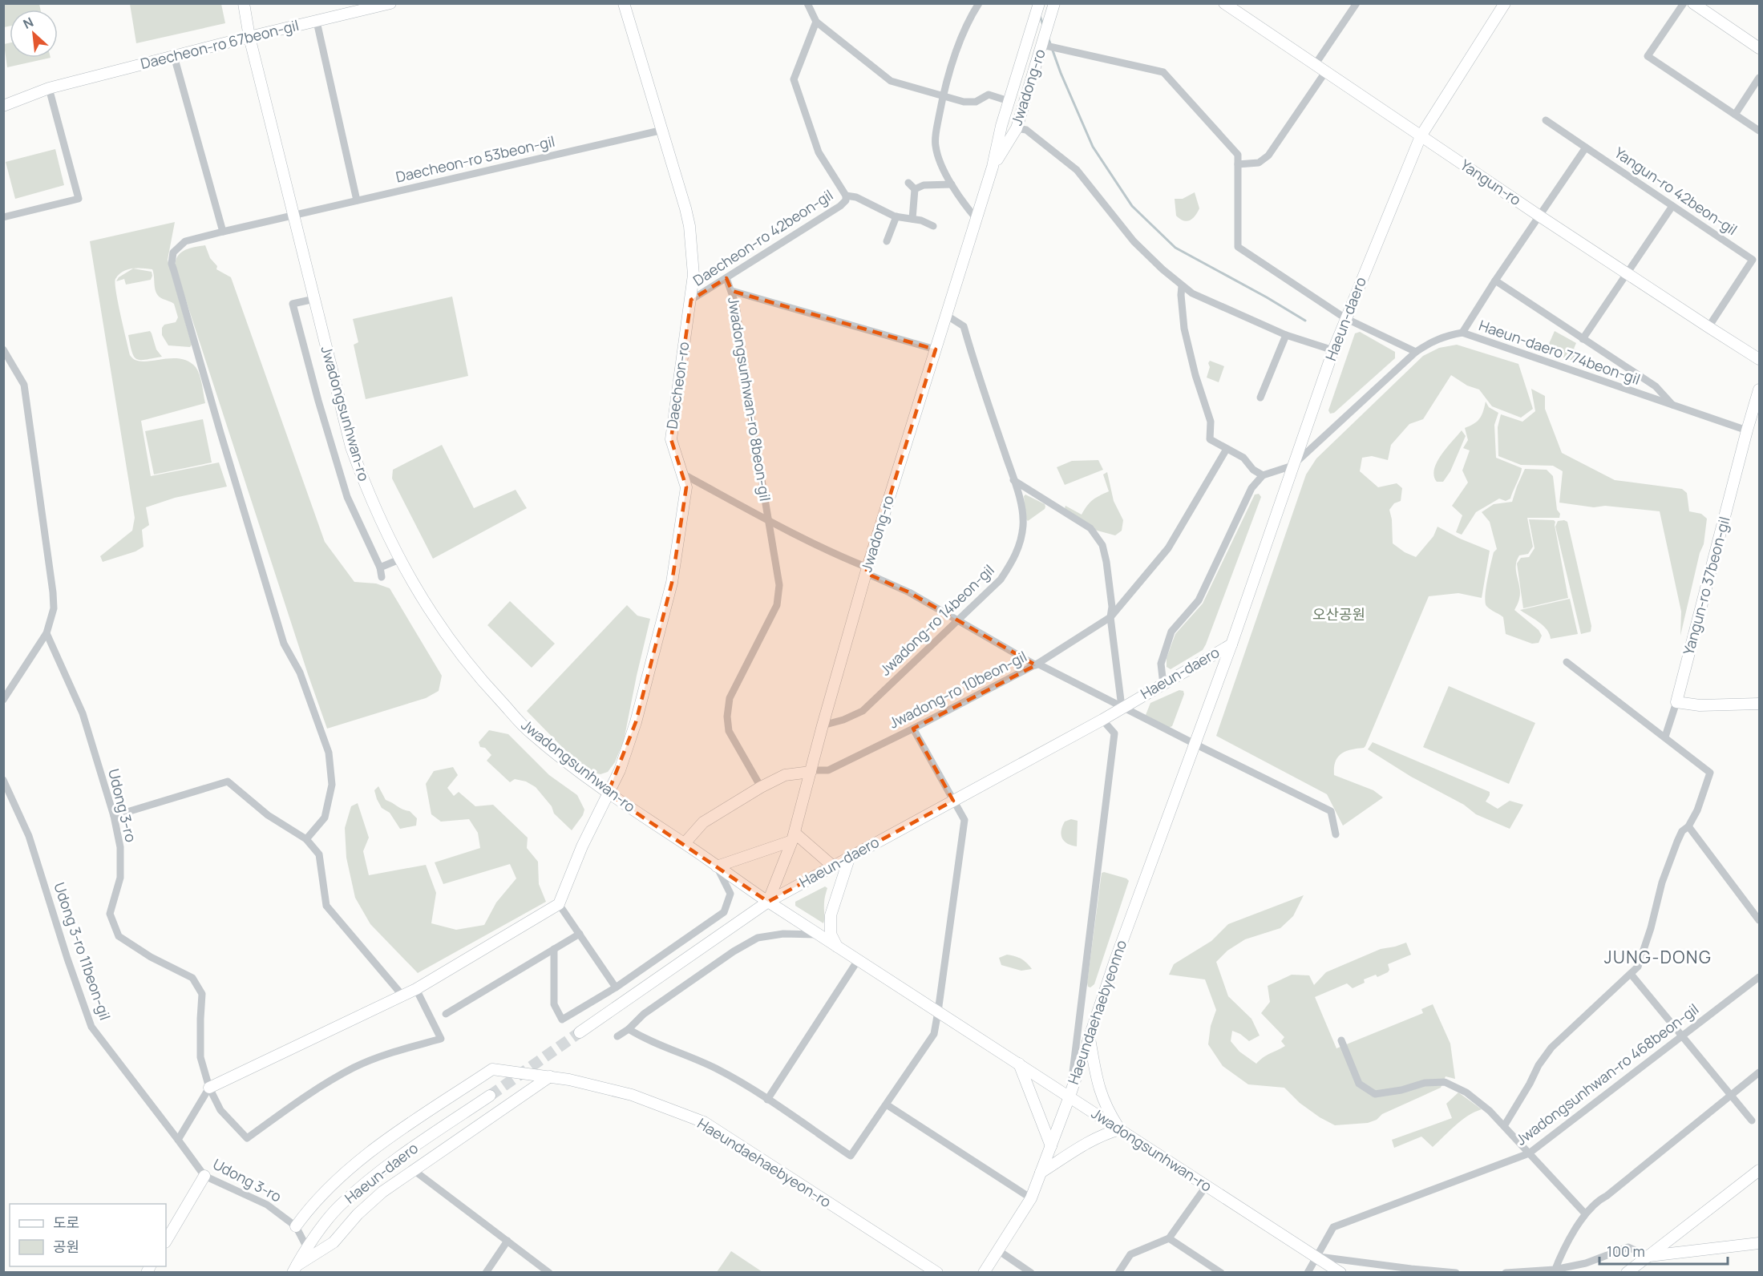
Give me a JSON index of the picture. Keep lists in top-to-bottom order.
{
  "streets": {
    "main road": [
      "Daecheon-ro 67beon-gil",
      "Jwadong-ro",
      "Yangun-ro",
      "Haeun-daero",
      "Daecheon-ro",
      "Jwadongsunhwan-ro",
      "Yangun-ro 37beon-gil",
      "Haeundaehaebyeonno",
      "Haeundaehaebyeon-ro"
    ],
    "street": [
      "Daecheon-ro 53beon-gil",
      "Yangun-ro 42beon-gil",
      "Daecheon-ro 42beon-gil",
      "Haeun-daero 774beon-gil",
      "Jwadongsunhwan-ro 8beon-gil",
      "Jwadong-ro 14beon-gil",
      "Jwadong-ro 10beon-gil",
      "Udong 3-ro",
      "Udong 3-ro 11beon-gil",
      "Jwadongsunhwan-ro 468beon-gil"
    ]
  },
  "crossings": [
    ["Daecheon-ro 67beon-gil", "Jwadongsunhwan-ro"],
    ["Jwadong-ro", "Haeun-daero"],
    ["Jwadong-ro", "Jwadongsunhwan-ro 8beon-gil"],
    ["Jwadong-ro", "Jwadongsunhwan-ro"],
    ["Jwadong-ro", "Jwadong-ro 14beon-gil"],
    ["Jwadong-ro", "Jwadong-ro 10beon-gil"],
    ["Daecheon-ro 53beon-gil", "Daecheon-ro"],
    ["Daecheon-ro 53beon-gil", "Jwadongsunhwan-ro"],
    ["Yangun-ro", "Yangun-ro 42beon-gil"],
    ["Yangun-ro", "Haeun-daero"],
    ["Daecheon-ro 42beon-gil", "Daecheon-ro"],
    ["Daecheon-ro 42beon-gil", "Jwadongsunhwan-ro 8beon-gil"],
    ["Haeun-daero", "Haeun-daero 774beon-gil"],
    ["Haeun-daero", "Jwadongsunhwan-ro 8beon-gil"],
    ["Haeun-daero", "Jwadongsunhwan-ro"],
    ["Haeun-daero", "Udong 3-ro"],
    ["Haeun-daero 774beon-gil", "Yangun-ro 37beon-gil"],
    ["Daecheon-ro", "Jwadongsunhwan-ro 8beon-gil"],
    ["Daecheon-ro", "Jwadongsunhwan-ro"],
    ["Jwadongsunhwan-ro 8beon-gil", "Jwadong-ro 14beon-gil"],
    ["Jwadongsunhwan-ro 8beon-gil", "Jwadong-ro 10beon-gil"],
    ["Jwadongsunhwan-ro 8beon-gil", "Haeundaehaebyeonno"],
    ["Jwadongsunhwan-ro", "Haeundaehaebyeonno"],
    ["Jwadongsunhwan-ro", "Jwadongsunhwan-ro 468beon-gil"],
    ["Udong 3-ro", "Udong 3-ro 11beon-gil"],
    ["Udong 3-ro", "Haeundaehaebyeon-ro"]
  ],
  "districts": ["JUNG-DONG"],
  "parks": ["오산공원"],
  "legend": ["도로", "공원"],
  "scale_bar": "100 m",
  "north": "top left"
}
